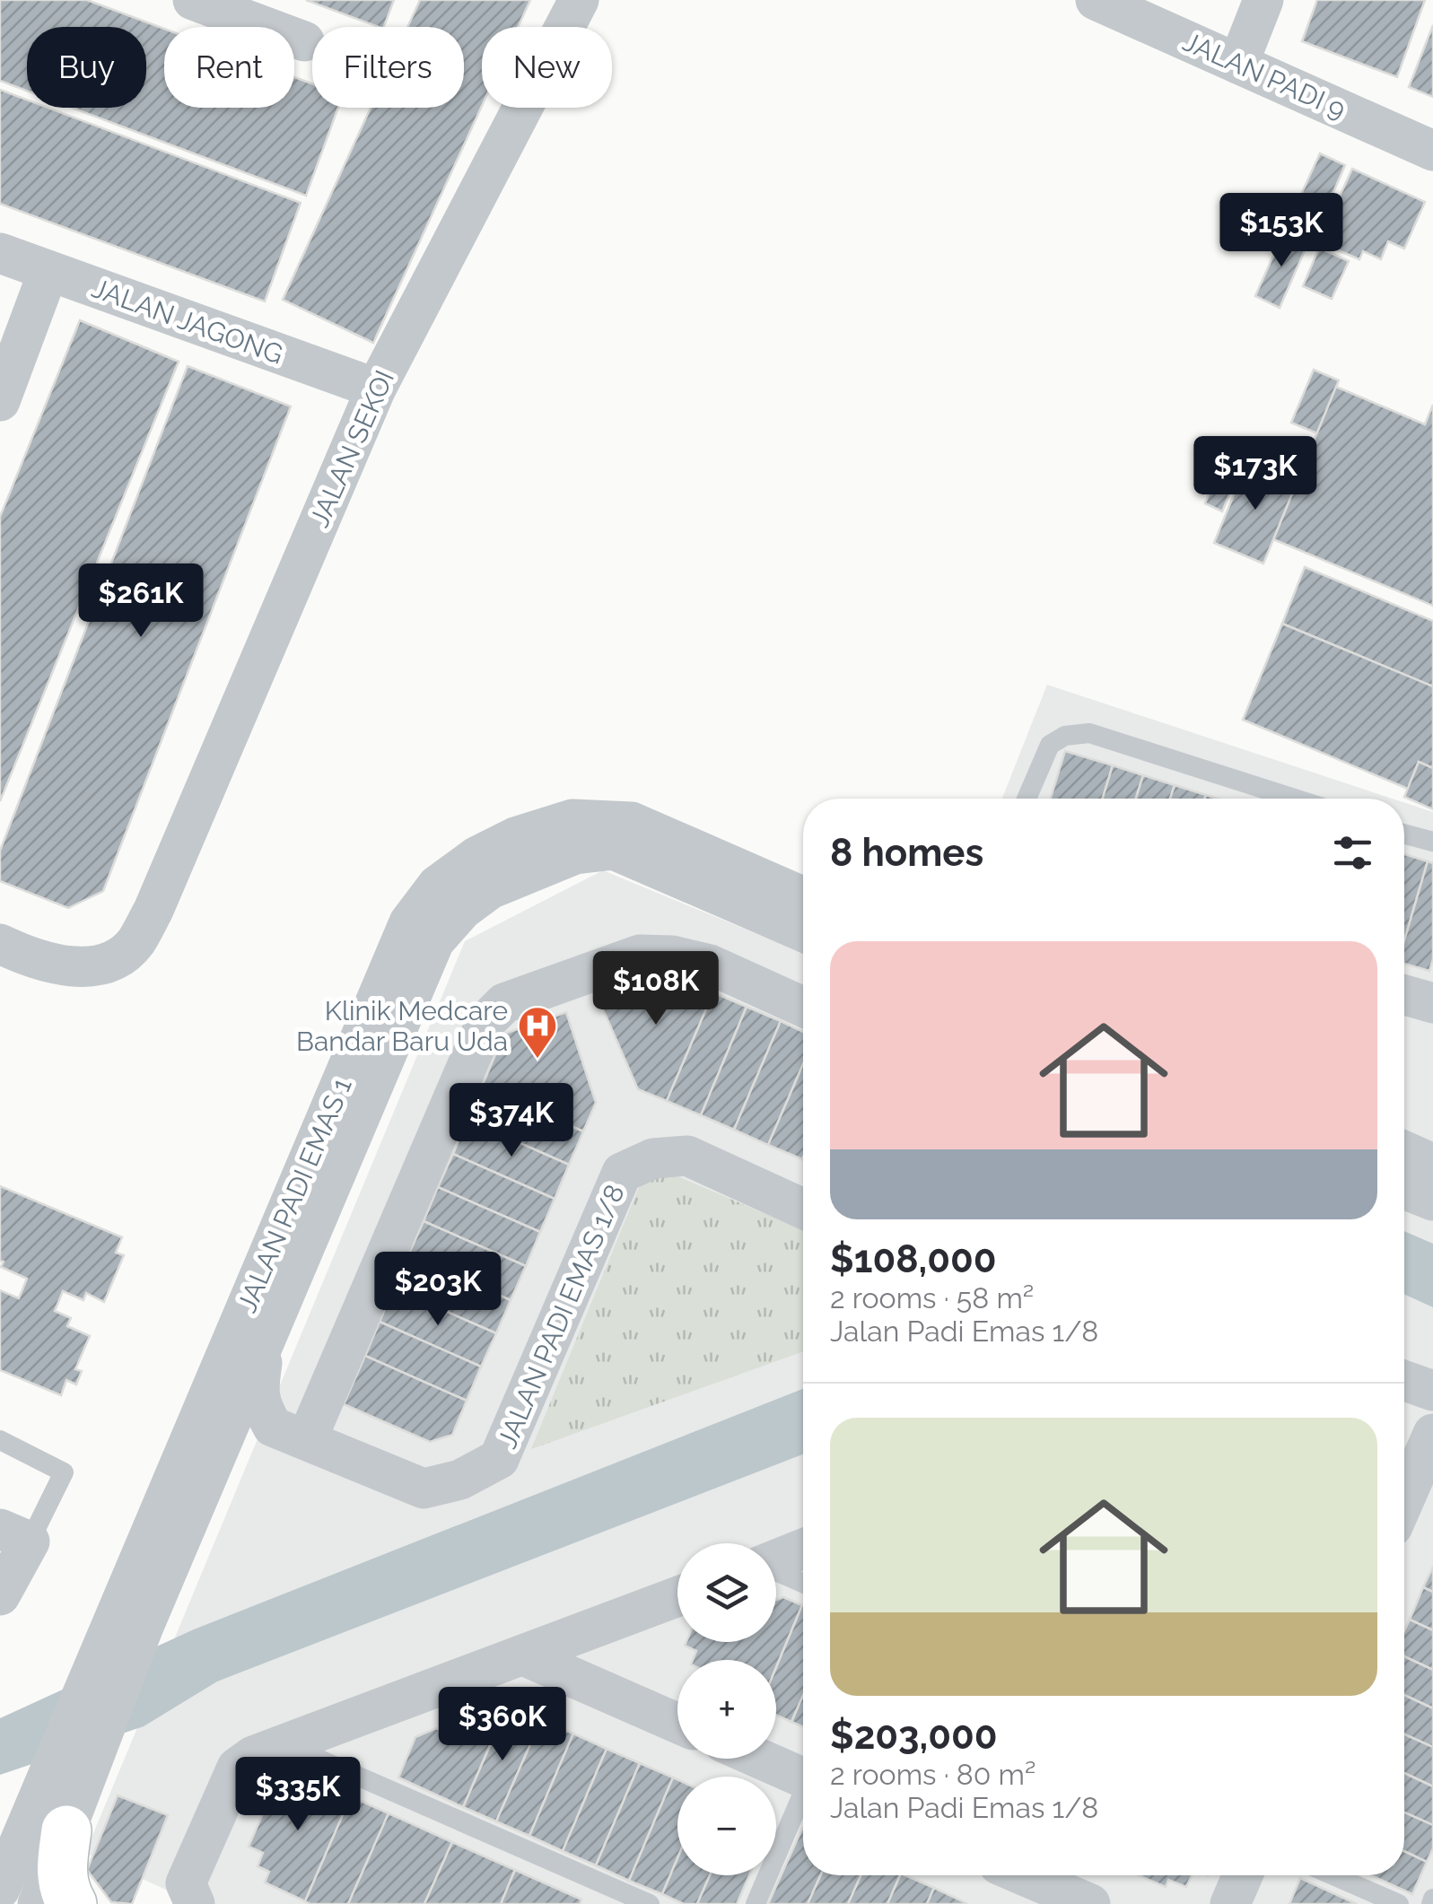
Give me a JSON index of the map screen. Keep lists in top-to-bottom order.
{
  "streets": {
    "street": [
      "JALAN PADI 9",
      "JALAN JAGONG",
      "JALAN SEKOI",
      "JALAN PADI EMAS 1",
      "JALAN PADI EMAS 1/8"
    ]
  },
  "crossings": [
    ["JALAN JAGONG", "JALAN SEKOI"]
  ],
  "places": {
    "hospital": ["Klinik Medcare Bandar Baru Uda"]
  },
  "page": {
    "chip": [
      "Buy",
      "Rent",
      "Filters",
      "New"
    ],
    "price": [
      "$153K",
      "$173K",
      "$261K",
      "$108K",
      "$374K",
      "$203K",
      "$360K",
      "$335K"
    ],
    "heading": "8 homes",
    "list": [
      {
        "name": "$108,000",
        "note": "2 rooms · 58 m² · Jalan Padi Emas 1/8"
      },
      {
        "name": "$203,000",
        "note": "2 rooms · 80 m² · Jalan Padi Emas 1/8"
      }
    ],
    "map_buttons": ["+", "−"]
  }
}
